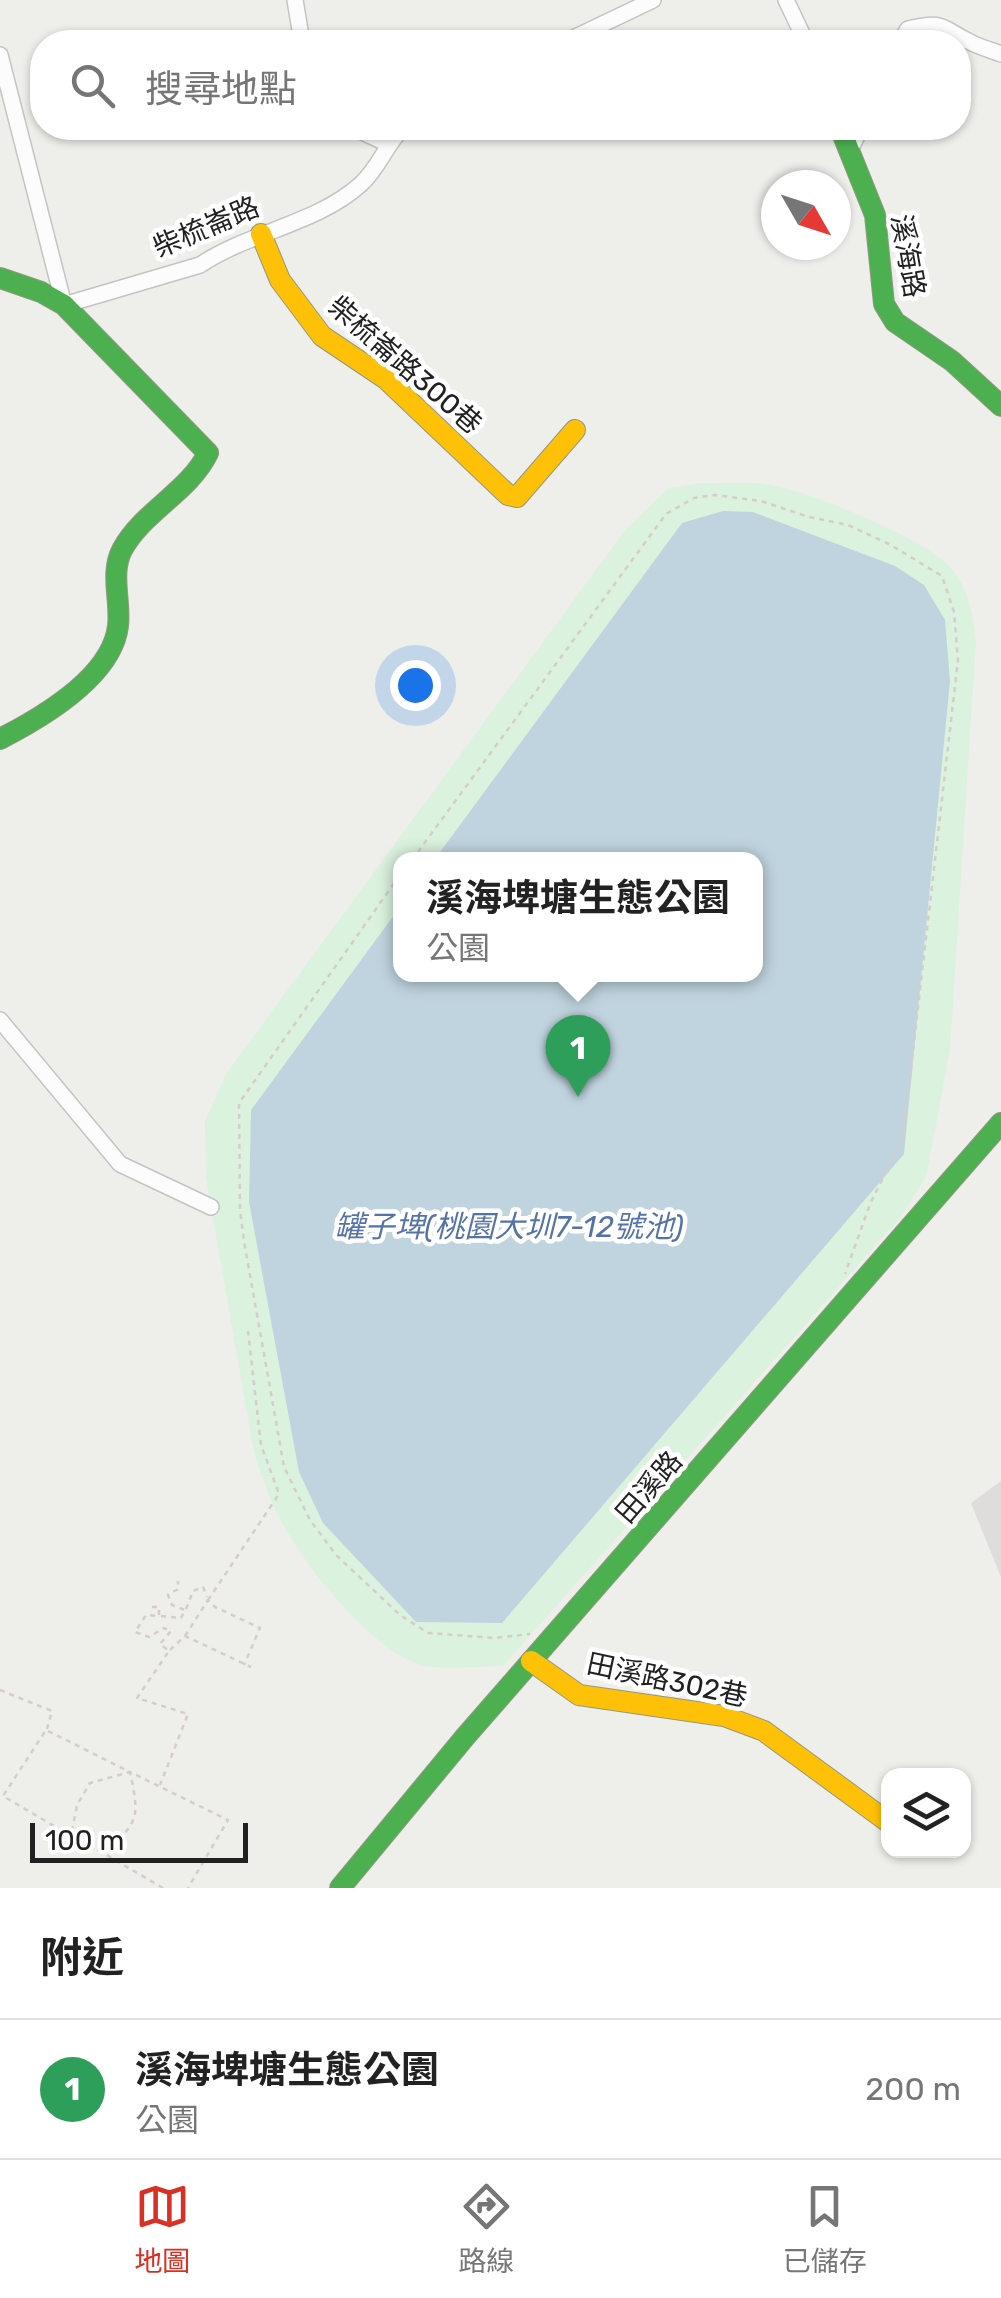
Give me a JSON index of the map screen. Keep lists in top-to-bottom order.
{
  "streets": {
    "street": [
      "柴梳崙路",
      "溪海路",
      "柴梳崙路300巷",
      "田溪路",
      "田溪路302巷"
    ]
  },
  "crossings": [
    ["柴梳崙路", "柴梳崙路300巷"],
    ["田溪路", "田溪路302巷"]
  ],
  "water": ["罐子埤(桃園大圳7-12號池)"],
  "scale_bar": "100 m",
  "north": "bottom right",
  "page": {
    "search": "搜尋地點",
    "popup": ["溪海埤塘生態公園", "公園"],
    "pins": "1",
    "scale": "100 m",
    "heading": "附近",
    "list": [
      {
        "mark": "1",
        "name": "溪海埤塘生態公園",
        "note": "公園",
        "value": "200 m"
      }
    ],
    "nav": ["地圖", "路線", "已儲存"]
  }
}
